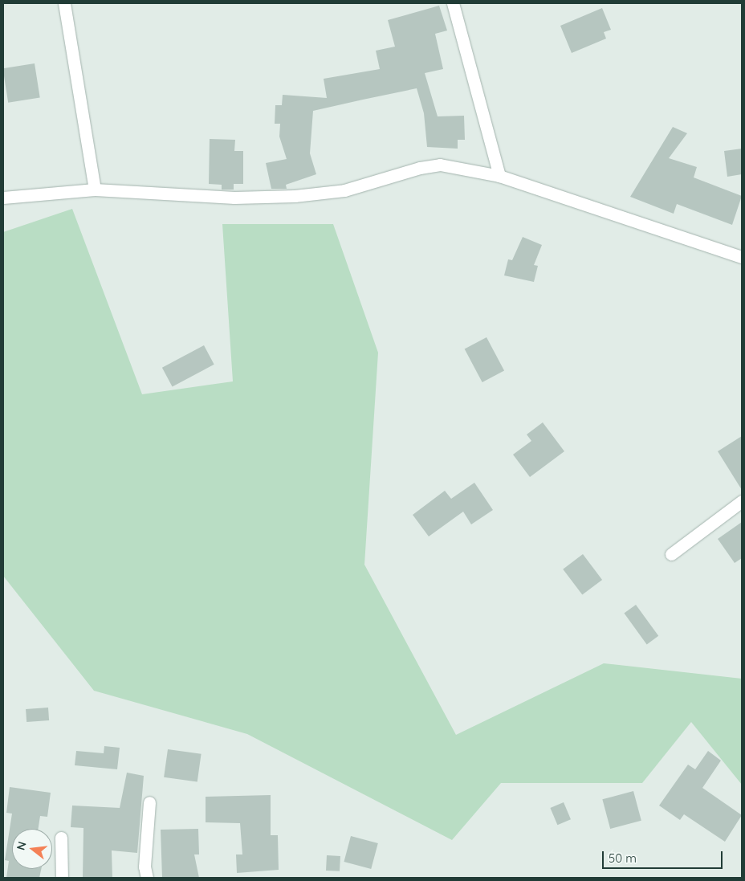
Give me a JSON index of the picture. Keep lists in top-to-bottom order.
{
  "scale_bar": "50 m",
  "north": "left"
}
